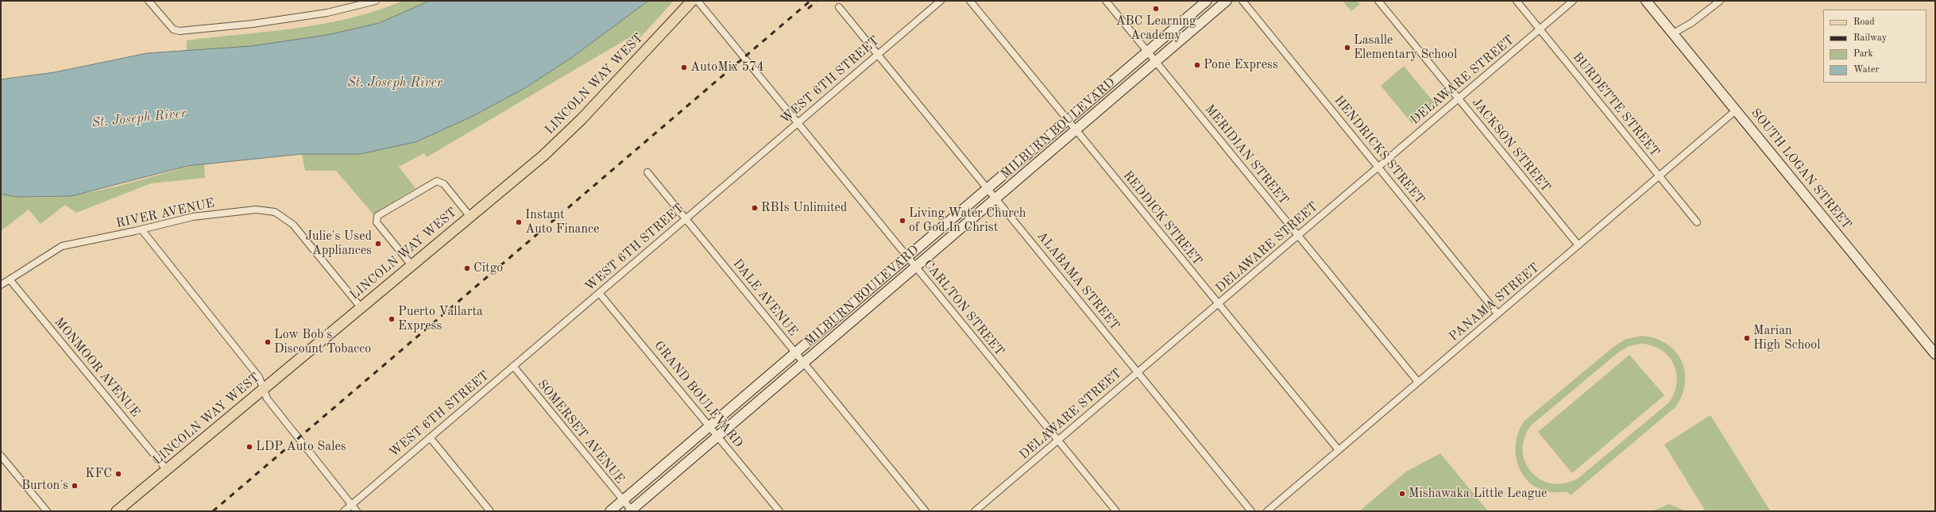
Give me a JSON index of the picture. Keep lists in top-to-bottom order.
{
  "streets": {
    "main road": ["LINCOLN WAY WEST"],
    "street": [
      "WEST 6TH STREET",
      "DELAWARE STREET",
      "BURDETTE STREET",
      "MILBURN BOULEVARD",
      "JACKSON STREET",
      "HENDRICKS STREET",
      "MERIDIAN STREET",
      "SOUTH LOGAN STREET",
      "RIVER AVENUE",
      "REDDICK STREET",
      "ALABAMA STREET",
      "DALE AVENUE",
      "PANAMA STREET",
      "CARLTON STREET",
      "MONMOOR AVENUE",
      "GRAND BOULEVARD",
      "SOMERSET AVENUE"
    ]
  },
  "crossings": [
    ["WEST 6TH STREET", "ALABAMA STREET"],
    ["WEST 6TH STREET", "DALE AVENUE"],
    ["WEST 6TH STREET", "CARLTON STREET"],
    ["WEST 6TH STREET", "GRAND BOULEVARD"],
    ["WEST 6TH STREET", "SOMERSET AVENUE"],
    ["DELAWARE STREET", "BURDETTE STREET"],
    ["DELAWARE STREET", "JACKSON STREET"],
    ["DELAWARE STREET", "HENDRICKS STREET"],
    ["DELAWARE STREET", "MERIDIAN STREET"],
    ["DELAWARE STREET", "REDDICK STREET"],
    ["DELAWARE STREET", "ALABAMA STREET"],
    ["DELAWARE STREET", "CARLTON STREET"],
    ["LINCOLN WAY WEST", "RIVER AVENUE"],
    ["LINCOLN WAY WEST", "MONMOOR AVENUE"],
    ["BURDETTE STREET", "PANAMA STREET"],
    ["MILBURN BOULEVARD", "MERIDIAN STREET"],
    ["MILBURN BOULEVARD", "REDDICK STREET"],
    ["MILBURN BOULEVARD", "ALABAMA STREET"],
    ["MILBURN BOULEVARD", "DALE AVENUE"],
    ["MILBURN BOULEVARD", "CARLTON STREET"],
    ["MILBURN BOULEVARD", "GRAND BOULEVARD"],
    ["MILBURN BOULEVARD", "SOMERSET AVENUE"],
    ["JACKSON STREET", "PANAMA STREET"],
    ["HENDRICKS STREET", "PANAMA STREET"],
    ["MERIDIAN STREET", "PANAMA STREET"],
    ["SOUTH LOGAN STREET", "PANAMA STREET"],
    ["RIVER AVENUE", "MONMOOR AVENUE"],
    ["REDDICK STREET", "PANAMA STREET"]
  ],
  "water": ["St. Joseph River"],
  "places": [
    "ABC Learning Academy",
    "Lasalle Elementary School",
    "Ponē Express",
    "AutoMix 574",
    "RBIs Unlimited",
    "Living Water Church of God In Christ",
    "Instant Auto Finance",
    "Julie's Used Appliances",
    "Citgo",
    "Puerto Vallarta Express",
    "Marian High School",
    "Low Bob's Discount Tobacco",
    "LDP Auto Sales",
    "KFC",
    "Burton's",
    "Mishawaka Little League"
  ],
  "legend": [
    "Road",
    "Railway",
    "Park",
    "Water"
  ]
}
